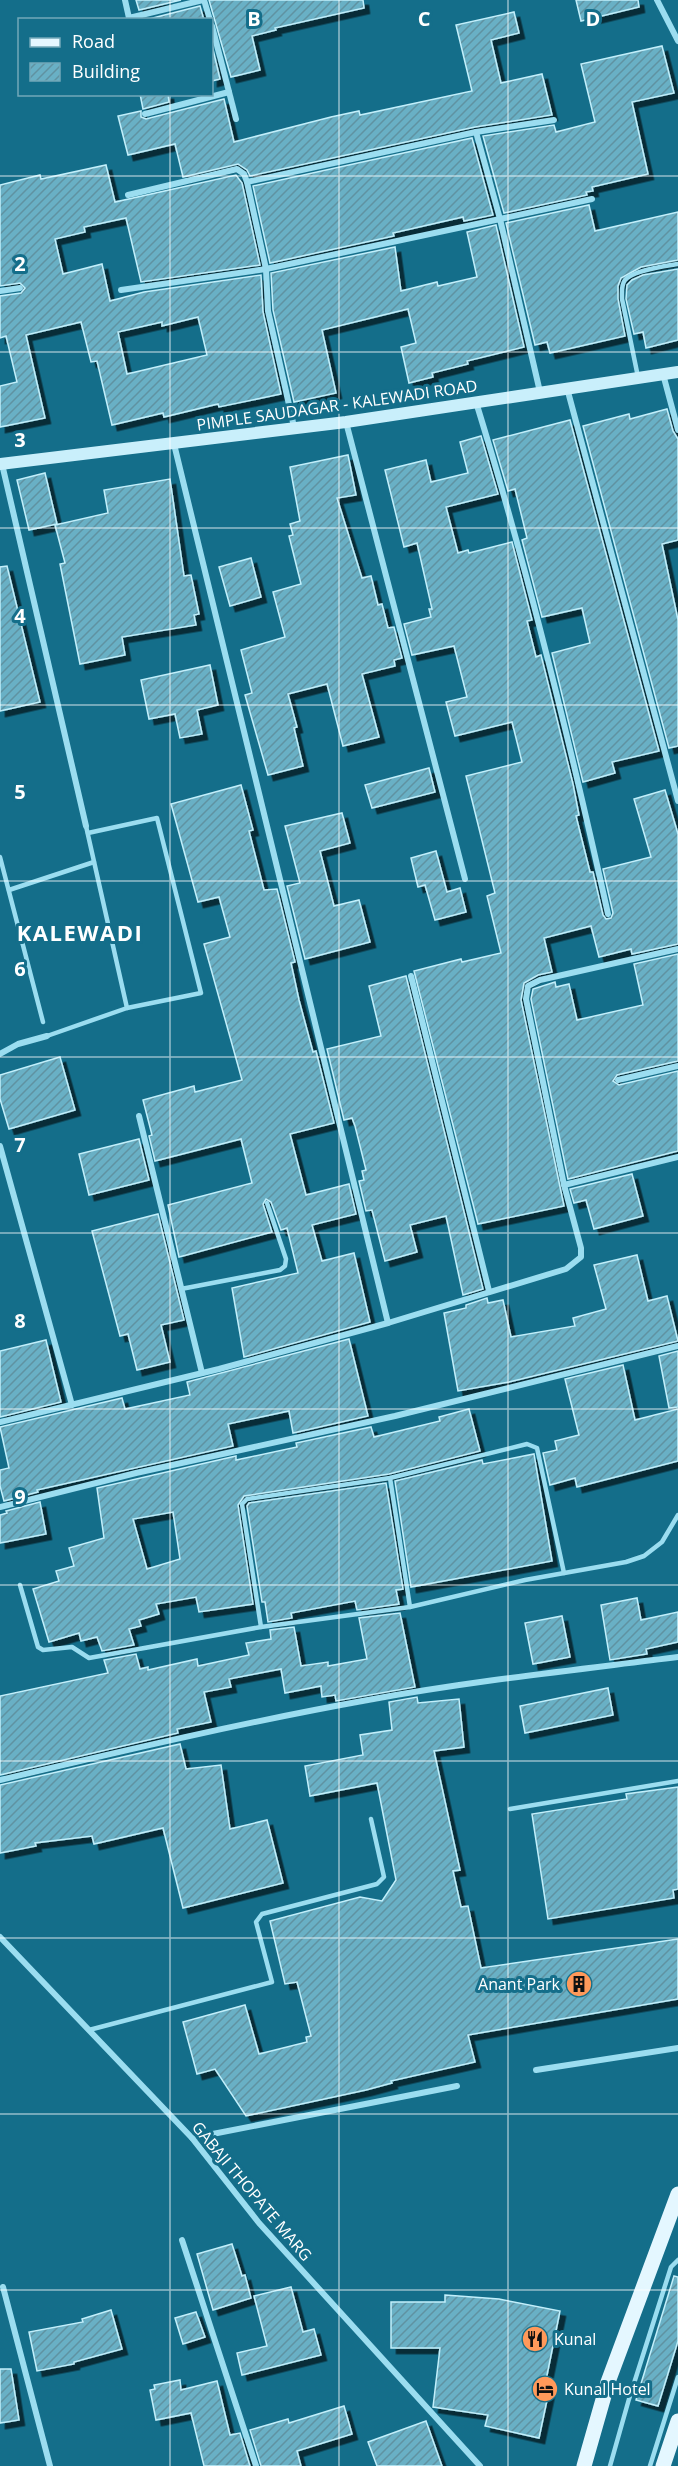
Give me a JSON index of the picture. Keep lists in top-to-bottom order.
{
  "streets": {
    "main road": ["PIMPLE SAUDAGAR - KALEWADI ROAD"],
    "street": ["GABAJI THOPATE MARG"]
  },
  "districts": ["KALEWADI"],
  "places": {
    "building": ["Anant Park"],
    "restaurant": ["Kunal"],
    "hotel": ["Kunal Hotel"]
  },
  "legend": ["Road", "Building"],
  "grid": {
    "columns": ["B", "C", "D"],
    "rows": [
      "2",
      "3",
      "4",
      "5",
      "6",
      "7",
      "8",
      "9"
    ]
  }
}
